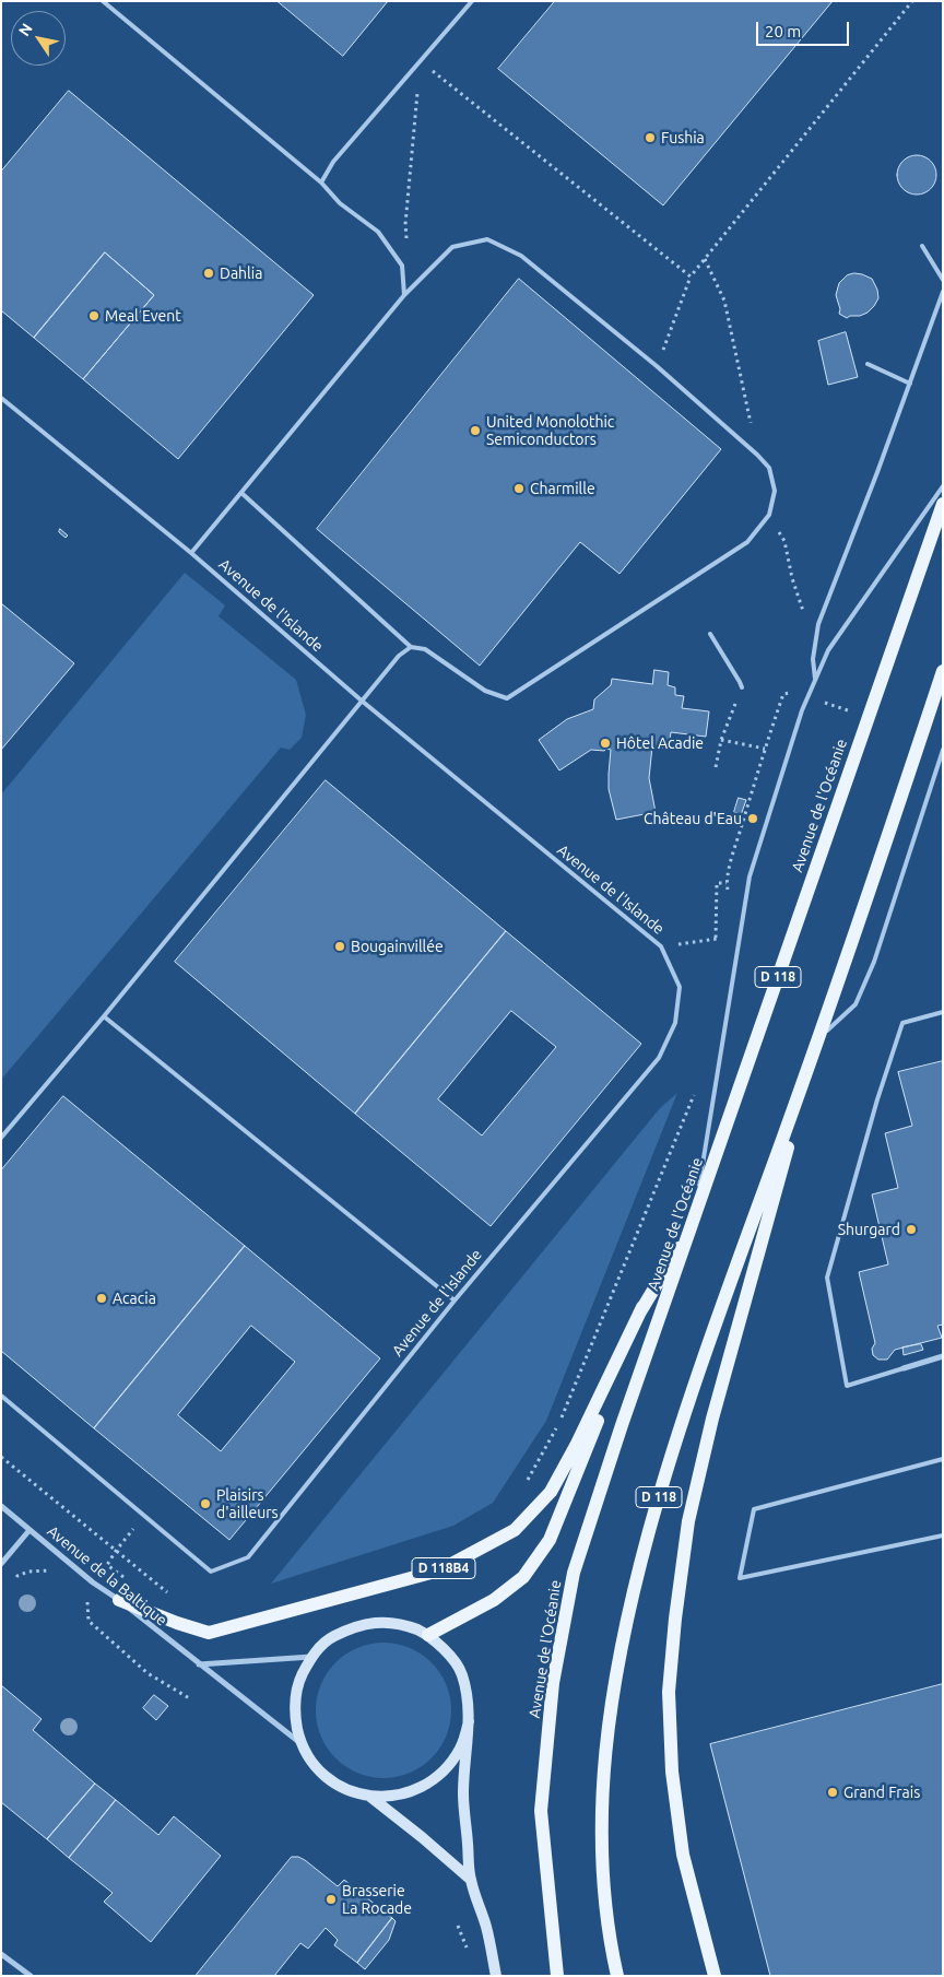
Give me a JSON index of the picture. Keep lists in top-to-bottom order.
{
  "streets": {
    "main road": ["Avenue de l'Océanie", "D 118", "D 118B4"],
    "street": ["Avenue de la Baltique"],
    "lane": ["Avenue de l'Islande"]
  },
  "crossings": [
    ["Avenue de l'Océanie", "D 118B4"],
    ["D 118B4", "Avenue de la Baltique"]
  ],
  "places": [
    "Fushia",
    "Dahlia",
    "Meal Event",
    "United Monolothic Semiconductors",
    "Charmille",
    "Hôtel Acadie",
    "Château d'Eau",
    "Bougainvillée",
    "Shurgard",
    "Acacia",
    "Plaisirs d'ailleurs",
    "Grand Frais",
    "Brasserie La Rocade"
  ],
  "scale_bar": "20 m",
  "north": "top left"
}
